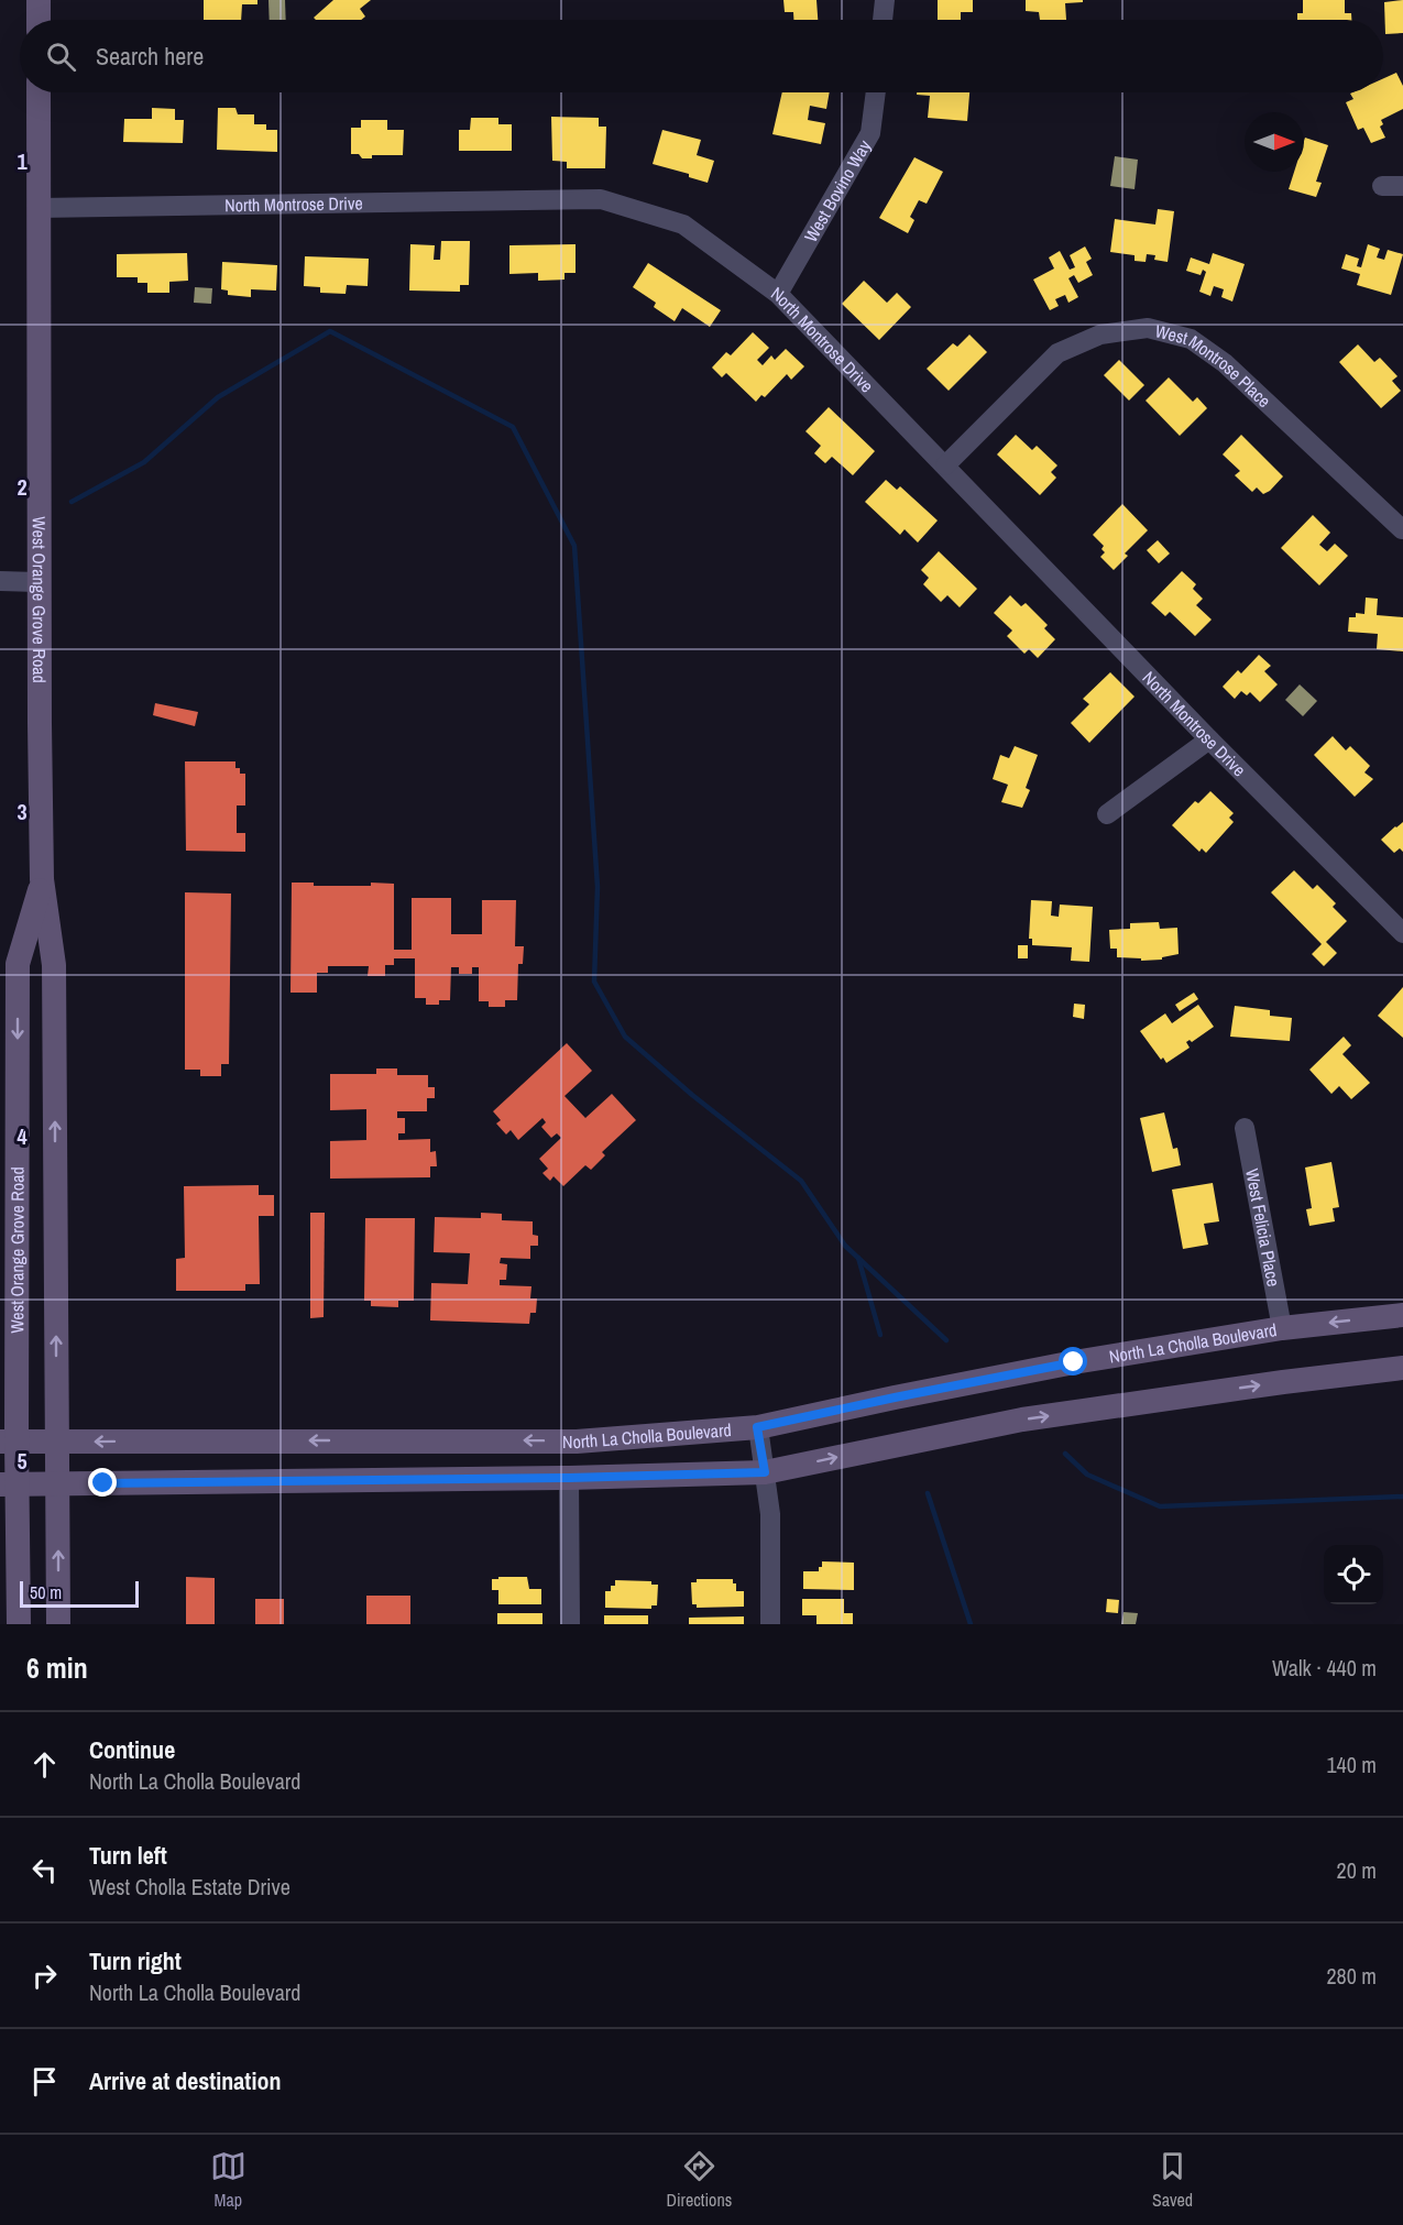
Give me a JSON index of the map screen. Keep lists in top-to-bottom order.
{
  "streets": {
    "main road": ["West Orange Grove Road", "North La Cholla Boulevard"],
    "street": [
      "West Bovino Way",
      "North Montrose Drive",
      "West Montrose Place",
      "West Felicia Place"
    ]
  },
  "crossings": [
    ["West Bovino Way", "North Montrose Drive"],
    ["North Montrose Drive", "West Montrose Place"],
    ["North Montrose Drive", "West Orange Grove Road"],
    ["West Orange Grove Road", "North La Cholla Boulevard"],
    ["West Felicia Place", "North La Cholla Boulevard"]
  ],
  "scale_bar": "50 m",
  "north": "right",
  "page": {
    "search": "Search here",
    "scale": "50 m",
    "heading": ["6 min", "Walk · 440 m"],
    "list": [
      ["Continue", "North La Cholla Boulevard", "140 m"],
      ["Turn left", "West Cholla Estate Drive", "20 m"],
      ["Turn right", "North La Cholla Boulevard", "280 m"],
      "Arrive at destination"
    ],
    "nav": ["Map", "Directions", "Saved"]
  },
  "grid": {
    "rows": [
      "1",
      "2",
      "3",
      "4",
      "5"
    ]
  }
}
